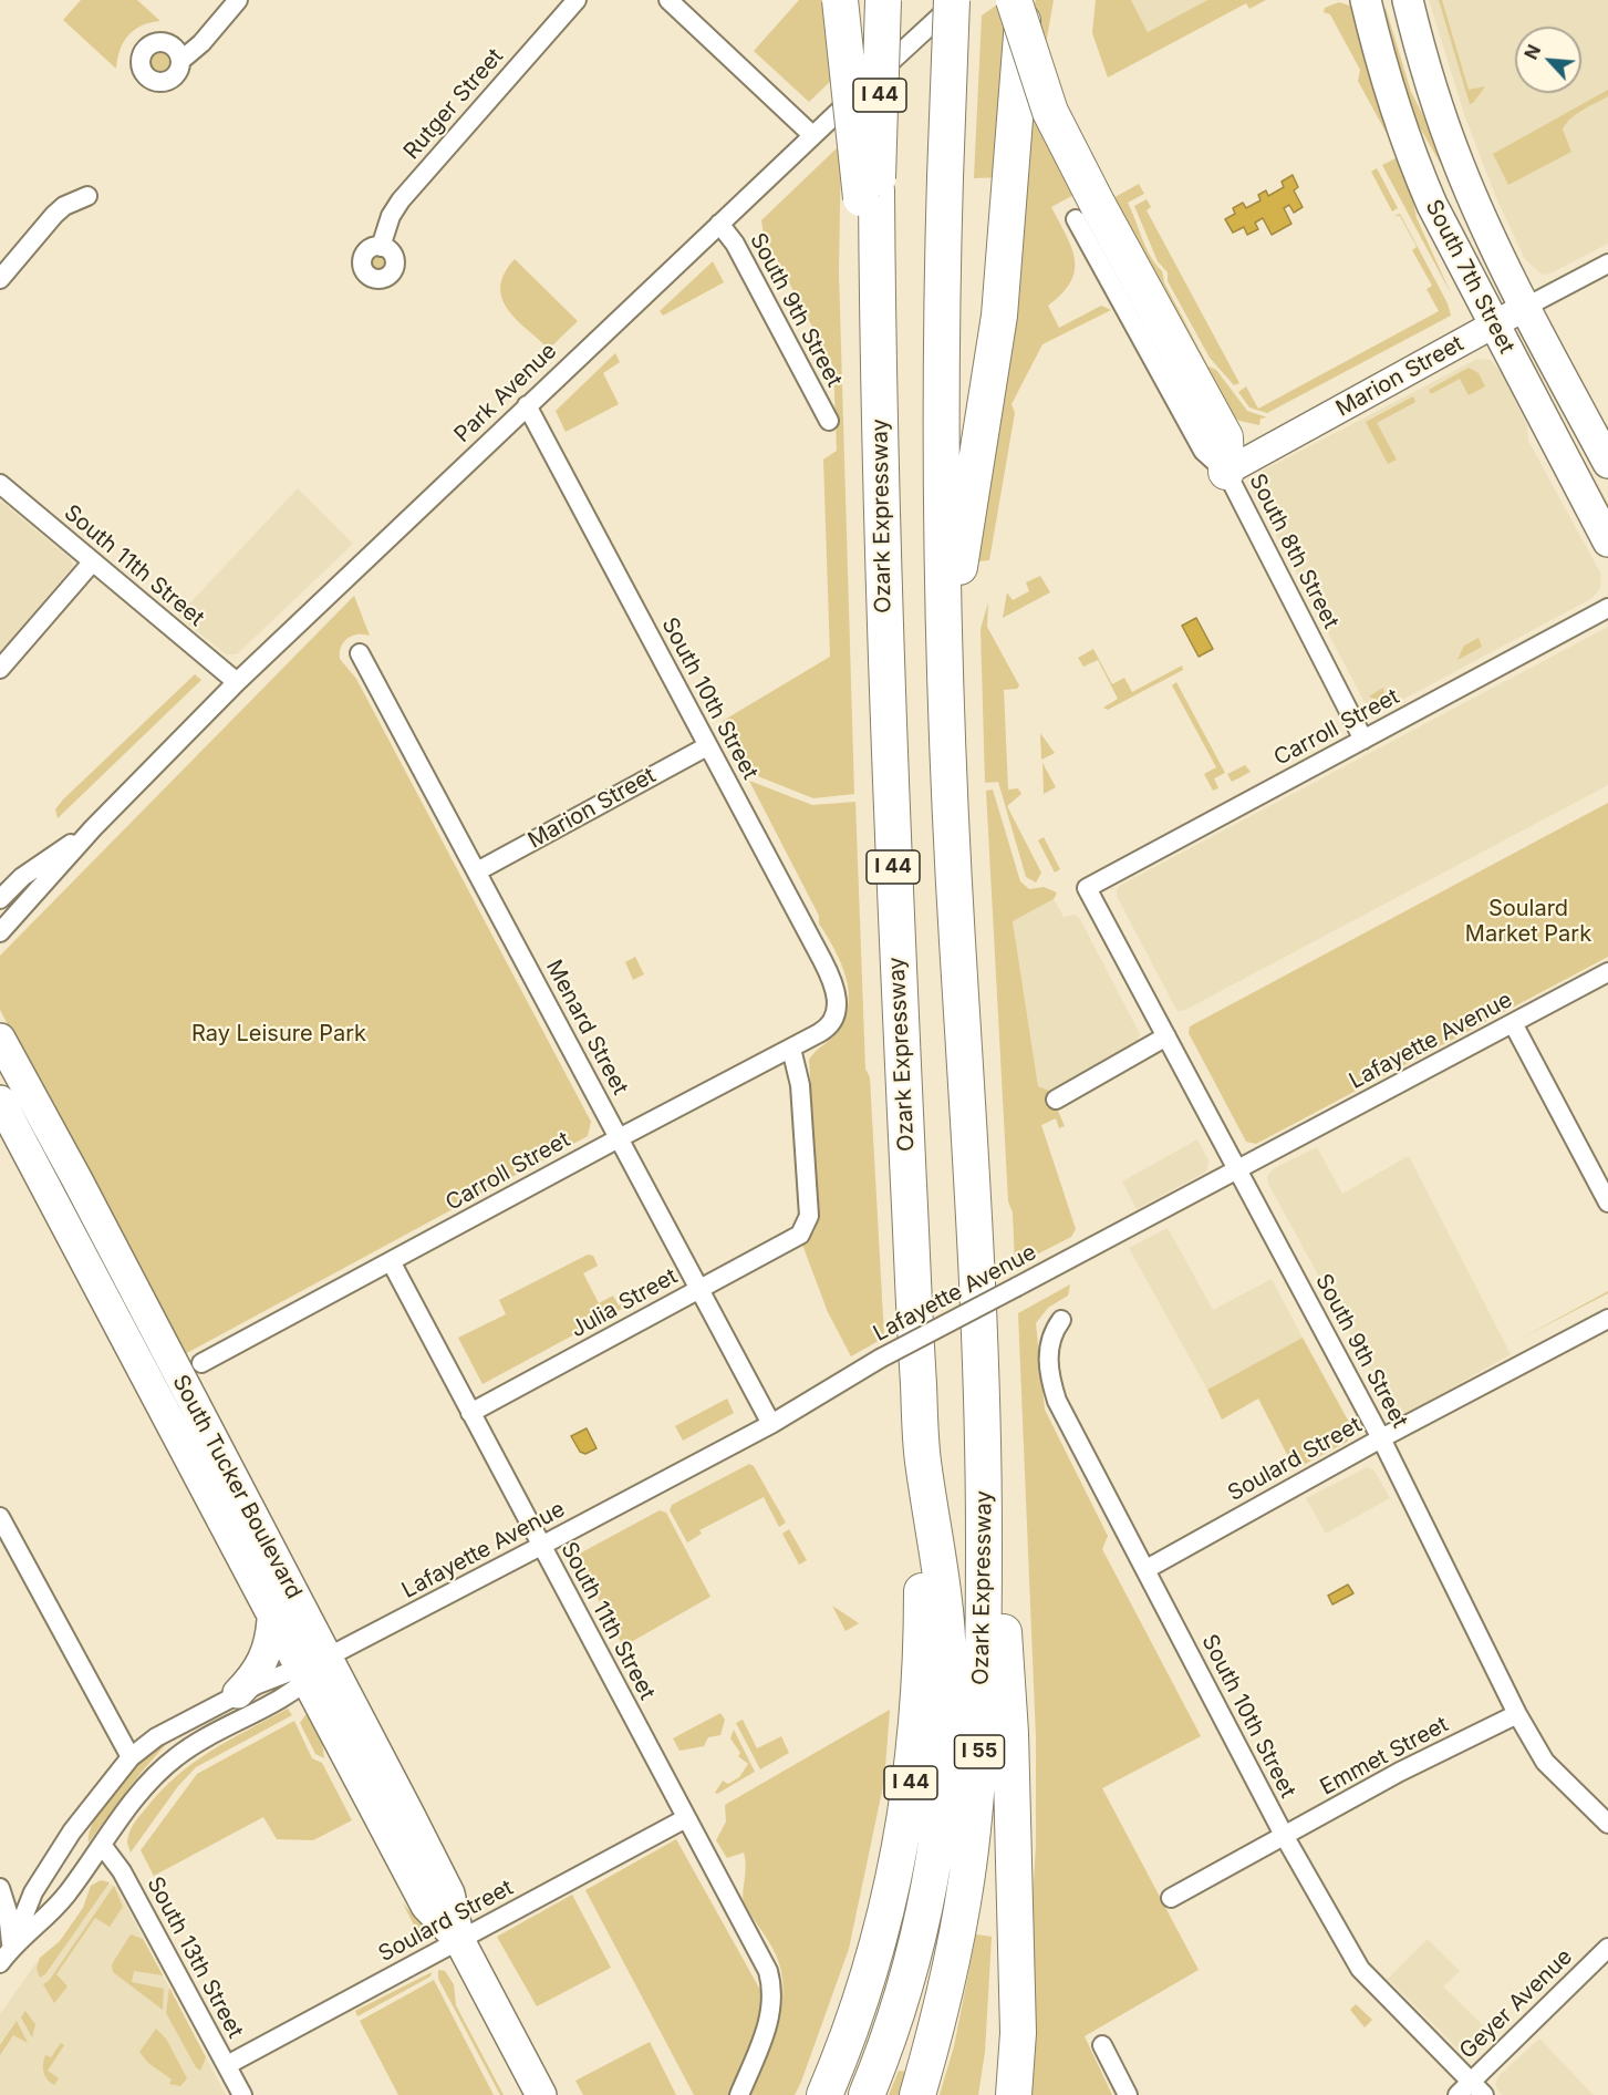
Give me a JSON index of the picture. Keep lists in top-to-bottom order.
{
  "streets": {
    "highway": ["I 44", "Ozark Expressway", "I 55"],
    "main road": ["South 7th Street", "South Tucker Boulevard"],
    "street": [
      "Rutger Street",
      "South 9th Street",
      "Marion Street",
      "Park Avenue",
      "South 8th Street",
      "South 11th Street",
      "South 10th Street",
      "Carroll Street",
      "Menard Street",
      "Lafayette Avenue",
      "Julia Street",
      "Soulard Street",
      "Emmet Street",
      "South 13th Street",
      "Geyer Avenue"
    ]
  },
  "crossings": [
    ["I 44", "Ozark Expressway"],
    ["South 7th Street", "Marion Street"],
    ["South 9th Street", "Park Avenue"],
    ["South 9th Street", "Carroll Street"],
    ["South 9th Street", "Lafayette Avenue"],
    ["South 9th Street", "Soulard Street"],
    ["South 9th Street", "Emmet Street"],
    ["Marion Street", "South 8th Street"],
    ["Marion Street", "South 10th Street"],
    ["Marion Street", "Menard Street"],
    ["Park Avenue", "Ozark Expressway"],
    ["Park Avenue", "South 11th Street"],
    ["Park Avenue", "South 10th Street"],
    ["South 8th Street", "Carroll Street"],
    ["South 11th Street", "Carroll Street"],
    ["South 11th Street", "Lafayette Avenue"],
    ["South 11th Street", "Julia Street"],
    ["South 11th Street", "Soulard Street"],
    ["South 10th Street", "Carroll Street"],
    ["South 10th Street", "Soulard Street"],
    ["South 10th Street", "Emmet Street"],
    ["South 10th Street", "Geyer Avenue"],
    ["Carroll Street", "Menard Street"],
    ["Carroll Street", "Julia Street"],
    ["Menard Street", "Lafayette Avenue"],
    ["Menard Street", "Julia Street"],
    ["Lafayette Avenue", "South Tucker Boulevard"],
    ["Lafayette Avenue", "South 13th Street"],
    ["Soulard Street", "South Tucker Boulevard"],
    ["Soulard Street", "South 13th Street"]
  ],
  "parks": ["Soulard Market Park", "Ray Leisure Park"],
  "north": "top left"
}
